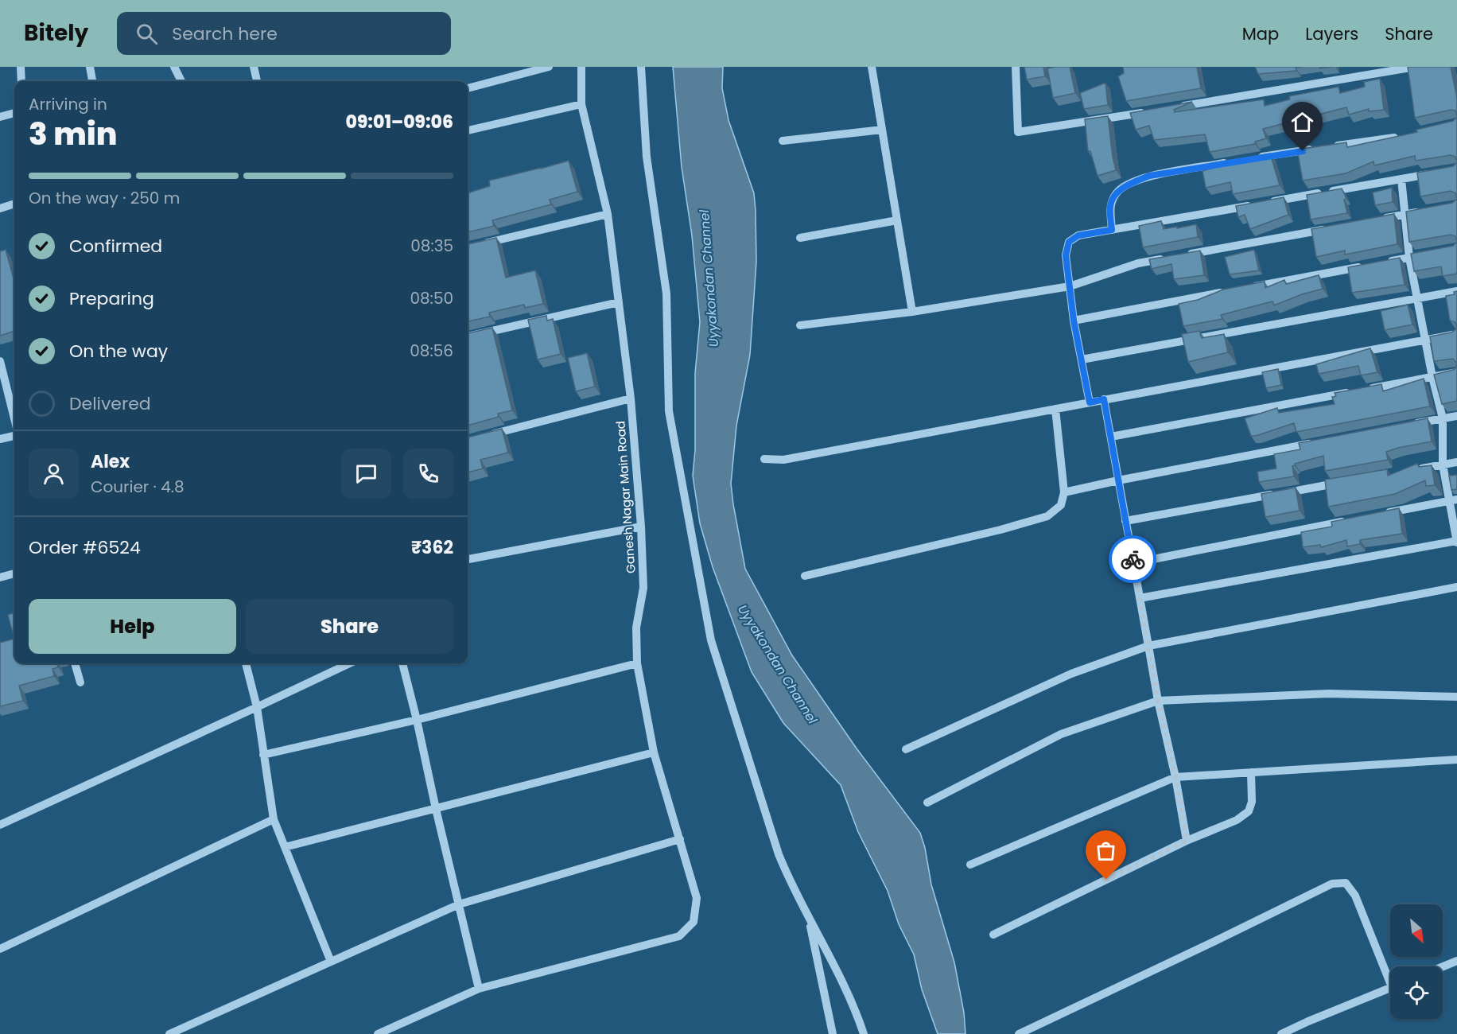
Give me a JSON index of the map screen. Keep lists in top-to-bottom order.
{
  "streets": {
    "street": ["Ganesh Nagar Main Road"]
  },
  "water": ["Uyyakondan Channel"],
  "north": "bottom right",
  "page": {
    "header": "Bitely",
    "search": "Search here",
    "nav": ["Map", "Layers", "Share"],
    "heading": ["3 min", "Arriving in", "09:01–09:06"],
    "panel": [
      "Alex",
      "Courier · 4.8",
      "Order #6524",
      "₹362"
    ],
    "bar": "On the way · 250 m",
    "list": [
      ["Confirmed", "08:35"],
      ["Preparing", "08:50"],
      ["On the way", "08:56"],
      "Delivered"
    ],
    "buttons": ["Help", "Share"]
  }
}
